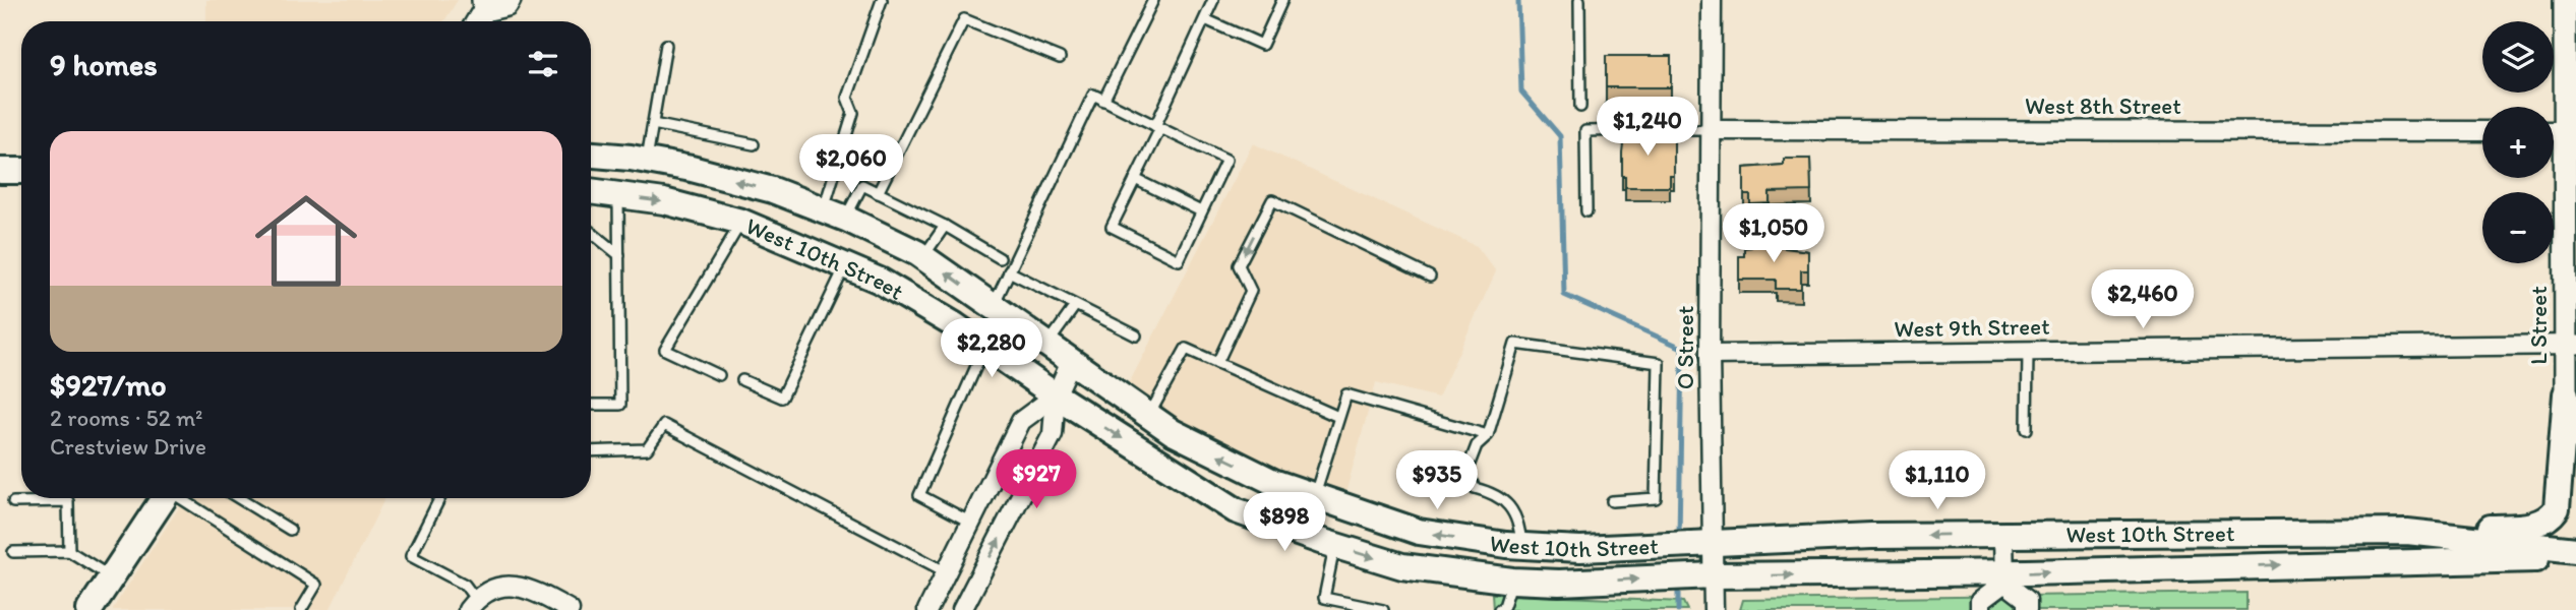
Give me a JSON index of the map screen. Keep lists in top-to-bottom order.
{
  "streets": {
    "main road": ["West 10th Street"],
    "street": [
      "West 8th Street",
      "L Street",
      "West 9th Street",
      "O Street"
    ]
  },
  "crossings": [
    ["West 8th Street", "O Street"],
    ["West 10th Street", "O Street"],
    ["L Street", "West 9th Street"],
    ["West 9th Street", "O Street"]
  ],
  "page": {
    "map_buttons": ["+", "−"],
    "heading": "9 homes",
    "price": [
      "$1,240",
      "$2,060",
      "$1,050",
      "$2,460",
      "$2,280",
      "$927",
      "$935",
      "$1,110",
      "$898"
    ],
    "list": [
      {
        "name": "$927/mo",
        "note": "2 rooms · 52 m² · Crestview Drive"
      }
    ]
  }
}
